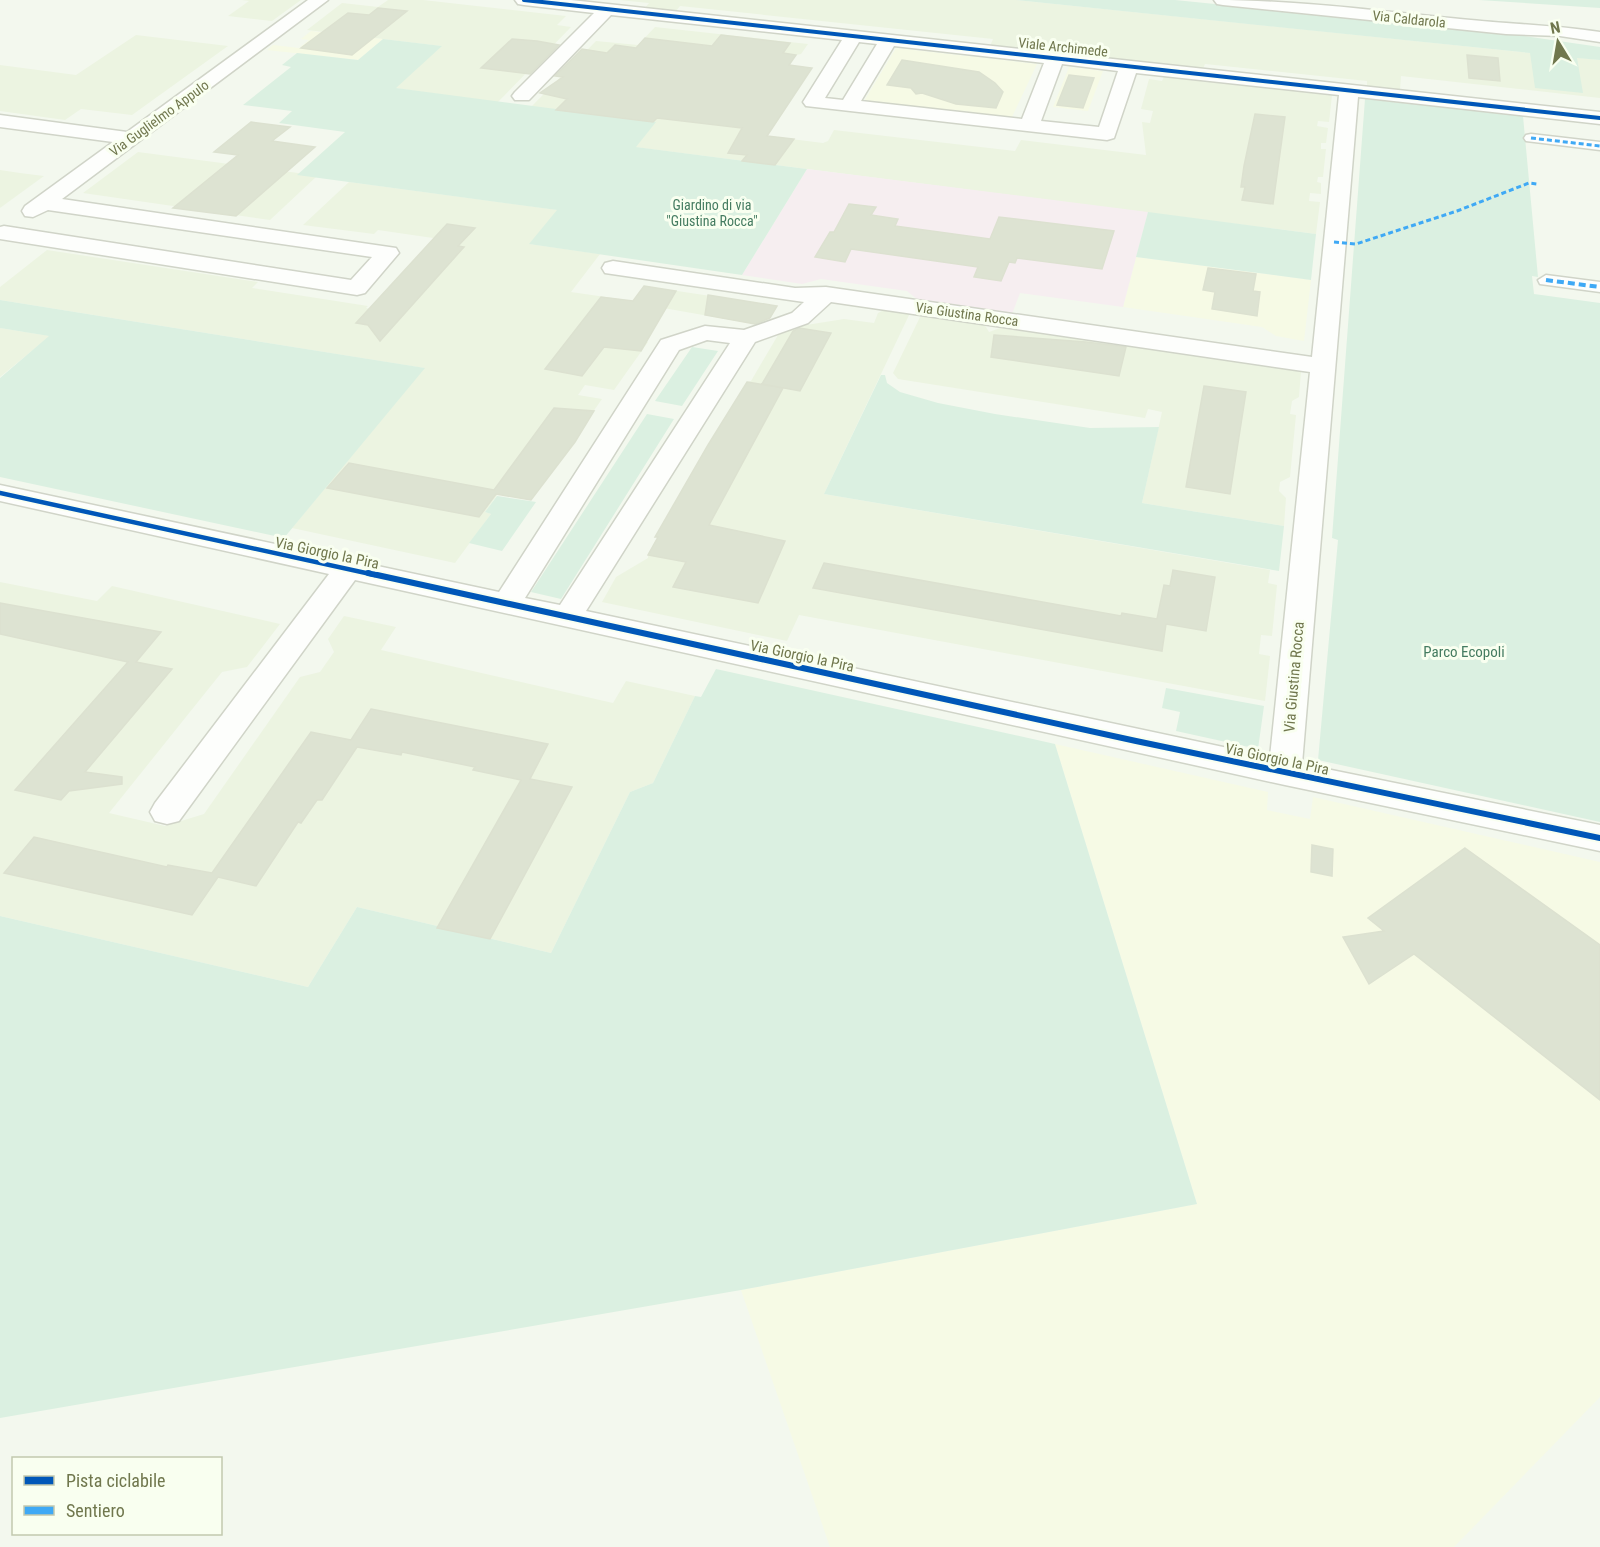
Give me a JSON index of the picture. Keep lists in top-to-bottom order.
{
  "streets": {
    "street": [
      "Via Caldarola",
      "Viale Archimede",
      "Via Guglielmo Appulo",
      "Via Giustina Rocca",
      "Via Giorgio la Pira"
    ]
  },
  "crossings": [
    ["Viale Archimede", "Via Giustina Rocca"],
    ["Via Giustina Rocca", "Via Giorgio la Pira"]
  ],
  "parks": ["Giardino di via \"Giustina Rocca\"", "Parco Ecopoli"],
  "legend": ["Pista ciclabile", "Sentiero"],
  "north": "top"
}
